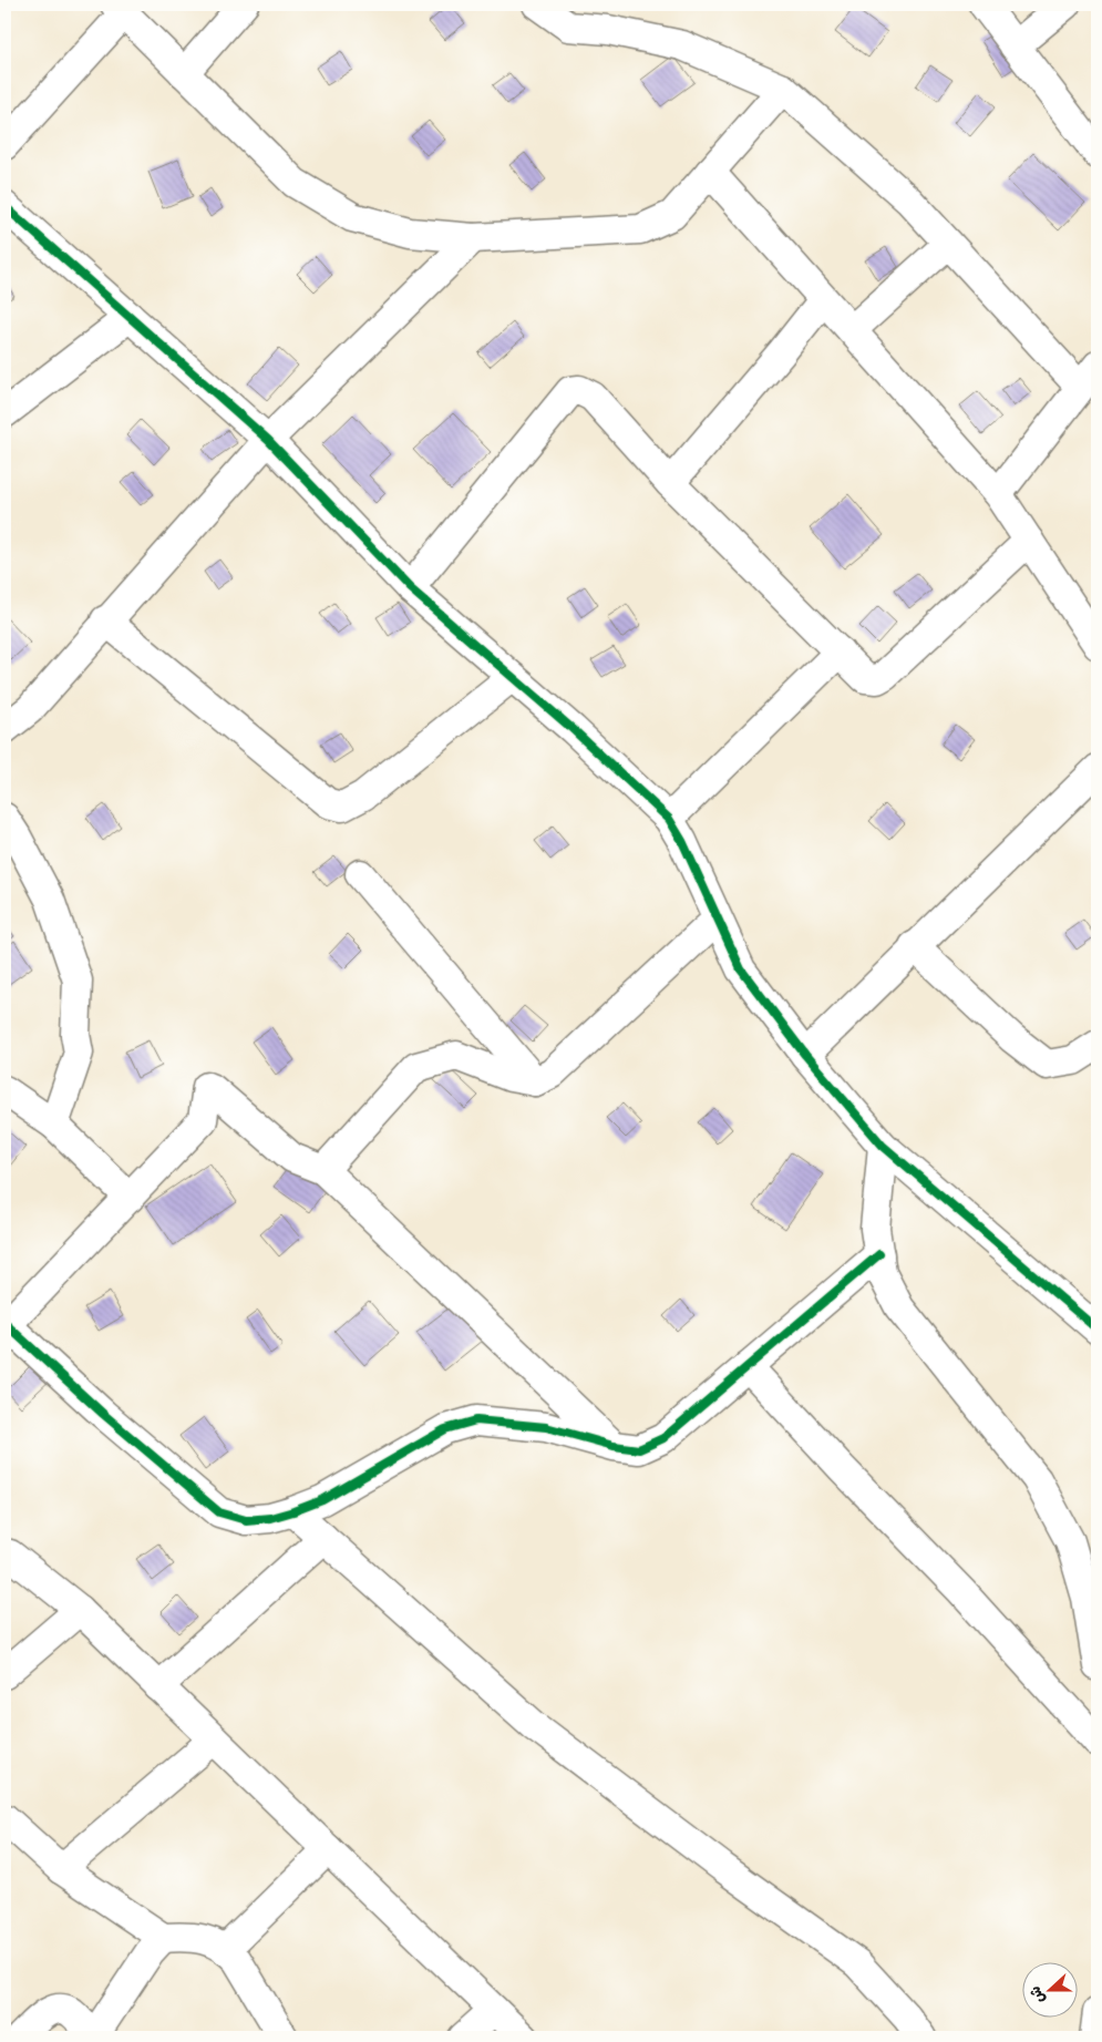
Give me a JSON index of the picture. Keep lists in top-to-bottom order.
{
  "north": "left"
}
